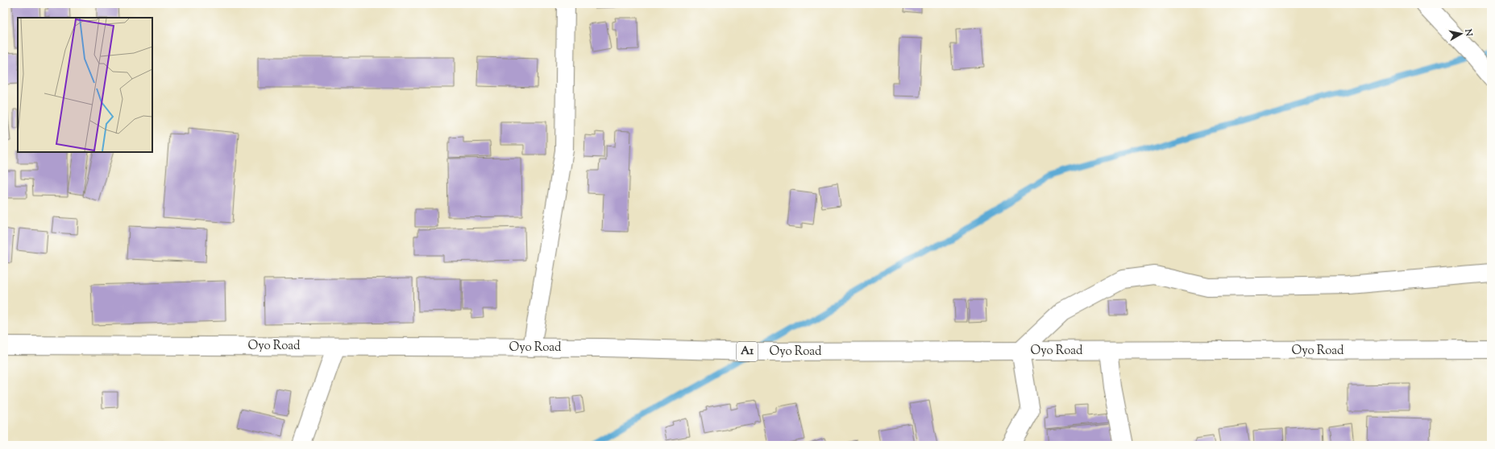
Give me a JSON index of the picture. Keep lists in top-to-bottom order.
{
  "streets": {
    "main road": ["Oyo Road", "A1"]
  },
  "north": "right"
}
